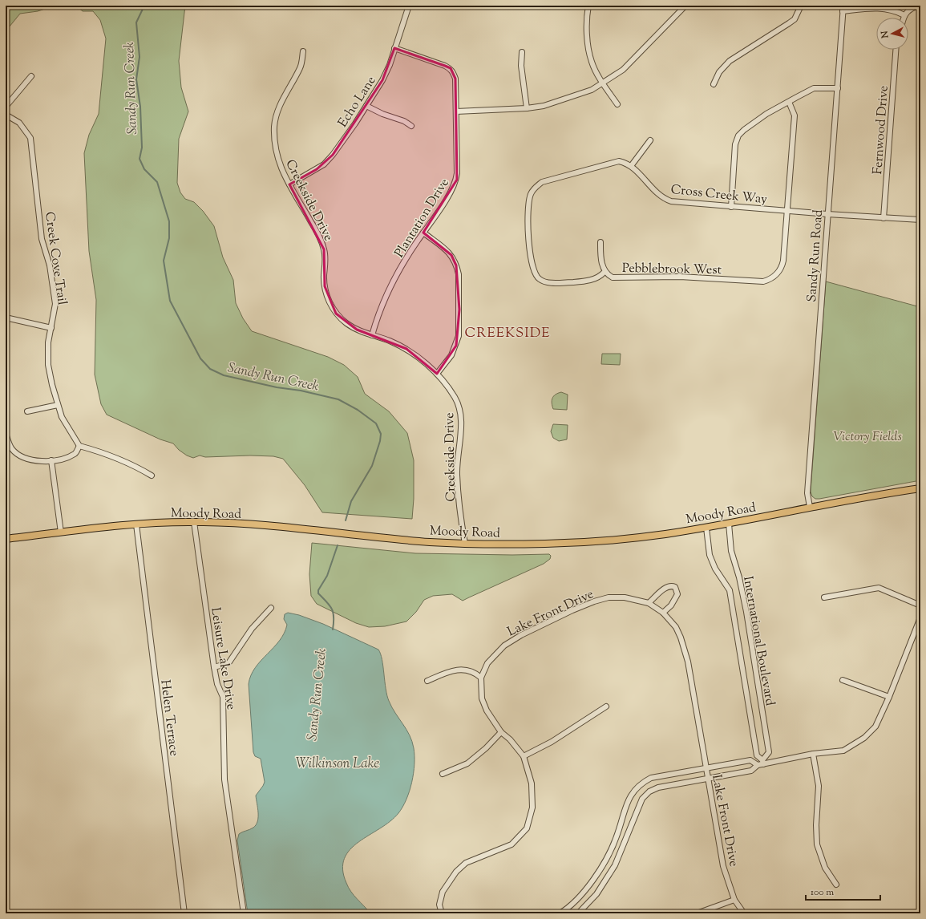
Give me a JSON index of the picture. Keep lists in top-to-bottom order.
{
  "streets": {
    "main road": ["Moody Road"],
    "street": [
      "Echo Lane",
      "Fernwood Drive",
      "Cross Creek Way",
      "Creekside Drive",
      "Plantation Drive",
      "Sandy Run Road",
      "Creek Cove Trail",
      "Pebblebrook West",
      "Lake Front Drive",
      "International Boulevard",
      "Leisure Lake Drive",
      "Helen Terrace"
    ]
  },
  "crossings": [
    ["Echo Lane", "Creekside Drive"],
    ["Echo Lane", "Plantation Drive"],
    ["Fernwood Drive", "Cross Creek Way"],
    ["Cross Creek Way", "Sandy Run Road"],
    ["Cross Creek Way", "Pebblebrook West"],
    ["Creekside Drive", "Plantation Drive"],
    ["Creekside Drive", "Moody Road"],
    ["Sandy Run Road", "Moody Road"],
    ["Moody Road", "International Boulevard"],
    ["Moody Road", "Leisure Lake Drive"],
    ["Moody Road", "Helen Terrace"]
  ],
  "districts": ["CREEKSIDE"],
  "water": ["Sandy Run Creek", "Wilkinson Lake"],
  "parks": ["Victory Fields"],
  "scale_bar": "100 m",
  "north": "left"
}
